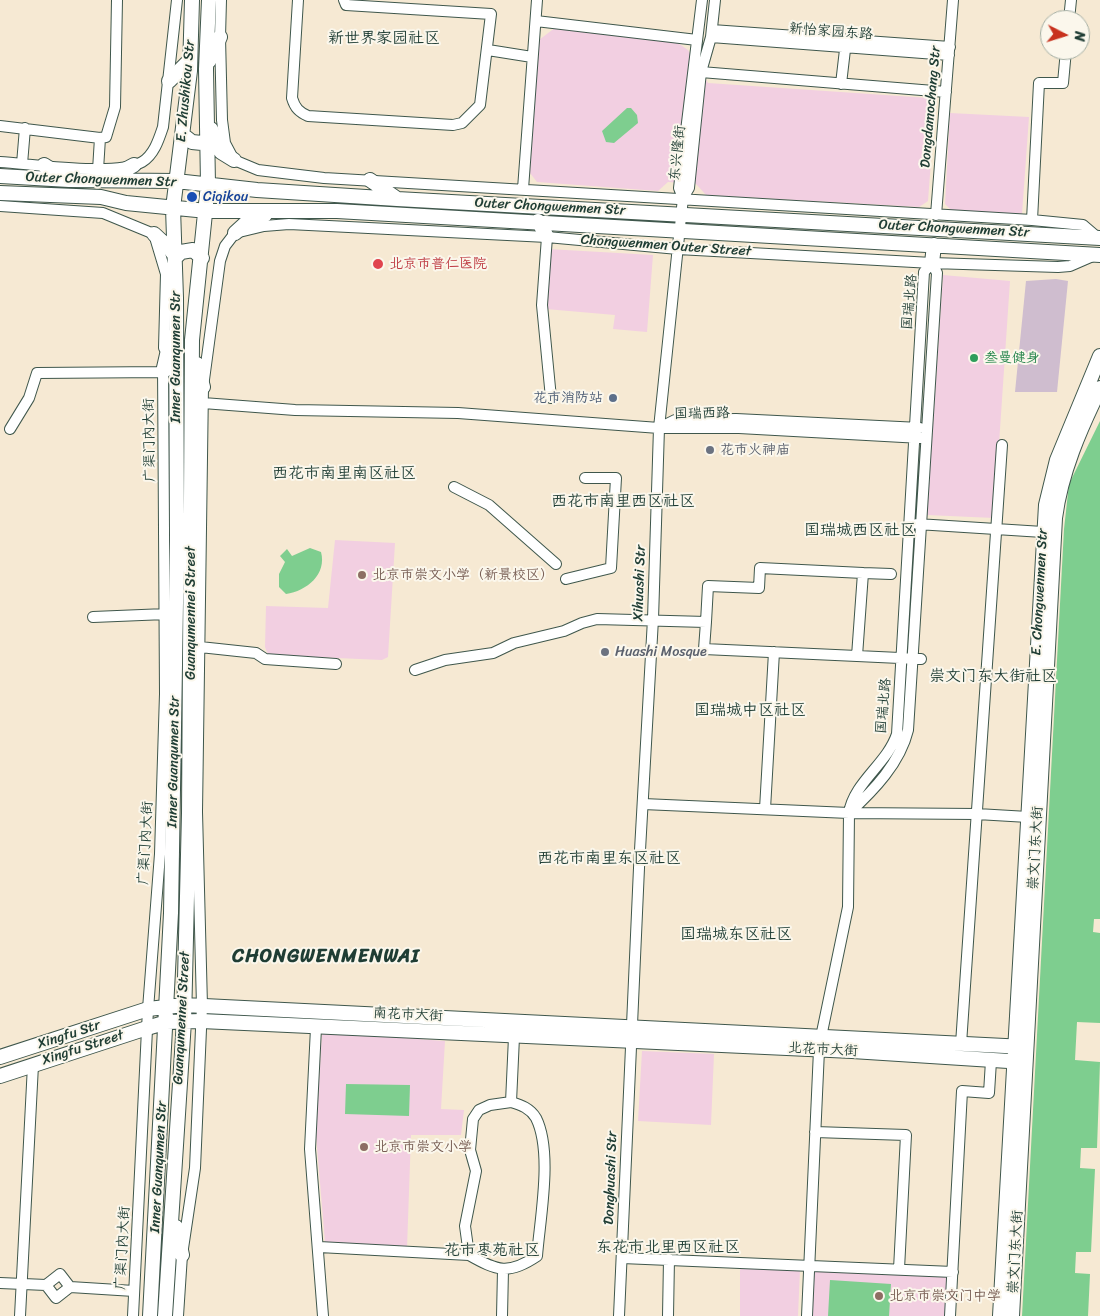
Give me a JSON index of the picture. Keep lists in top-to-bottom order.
{
  "streets": {
    "main road": [
      "E. Zhushikou Str",
      "Outer Chongwenmen Str",
      "Chongwenmen Outer Street",
      "Inner Guanqumen Str",
      "E. Chongwenmen Str",
      "Guanqumennei Street",
      "崇文门东大街",
      "南花市大街",
      "Xingfu Str",
      "Xingfu Street",
      "北花市大街"
    ],
    "street": [
      "新怡家园东路",
      "Dongdamochang Str",
      "东兴隆街",
      "国瑞北路",
      "国瑞西路",
      "广渠门内大街",
      "Xihuashi Str",
      "Donghuashi Str"
    ]
  },
  "crossings": [
    ["新怡家园东路", "Dongdamochang Str"],
    ["新怡家园东路", "东兴隆街"],
    ["E. Zhushikou Str", "Outer Chongwenmen Str"],
    ["E. Zhushikou Str", "Chongwenmen Outer Street"],
    ["E. Zhushikou Str", "Inner Guanqumen Str"],
    ["Dongdamochang Str", "Outer Chongwenmen Str"],
    ["东兴隆街", "Xihuashi Str"],
    ["Outer Chongwenmen Str", "Chongwenmen Outer Street"],
    ["Outer Chongwenmen Str", "Xihuashi Str"],
    ["Outer Chongwenmen Str", "Guanqumennei Street"],
    ["Chongwenmen Outer Street", "国瑞北路"],
    ["Chongwenmen Outer Street", "Inner Guanqumen Str"],
    ["Chongwenmen Outer Street", "Xihuashi Str"],
    ["Chongwenmen Outer Street", "Guanqumennei Street"],
    ["国瑞北路", "国瑞西路"],
    ["Inner Guanqumen Str", "南花市大街"],
    ["Inner Guanqumen Str", "Xingfu Str"],
    ["Inner Guanqumen Str", "Xingfu Street"],
    ["国瑞西路", "Xihuashi Str"],
    ["广渠门内大街", "Xingfu Str"],
    ["广渠门内大街", "Xingfu Street"],
    ["Xihuashi Str", "南花市大街"],
    ["Xihuashi Str", "北花市大街"],
    ["Xihuashi Str", "Donghuashi Str"],
    ["E. Chongwenmen Str", "崇文门东大街"],
    ["E. Chongwenmen Str", "北花市大街"],
    ["Guanqumennei Street", "南花市大街"],
    ["崇文门东大街", "北花市大街"],
    ["南花市大街", "Xingfu Str"],
    ["南花市大街", "Xingfu Street"],
    ["南花市大街", "北花市大街"],
    ["南花市大街", "Donghuashi Str"],
    ["北花市大街", "Donghuashi Str"]
  ],
  "districts": [
    "新世界家园社区",
    "西花市南里南区社区",
    "西花市南里西区社区",
    "国瑞城西区社区",
    "崇文门东大街社区",
    "国瑞城中区社区",
    "西花市南里东区社区",
    "国瑞城东区社区",
    "CHONGWENMENWAI",
    "东花市北里西区社区",
    "花市枣苑社区"
  ],
  "places": [
    "Ciqikou",
    "北京市普仁医院",
    "叁曼健身",
    "花市消防站",
    "花市火神庙",
    "北京市崇文小学（新景校区）",
    "Huashi Mosque",
    "北京市崇文小学",
    "北京市崇文门中学"
  ],
  "north": "right"
}
